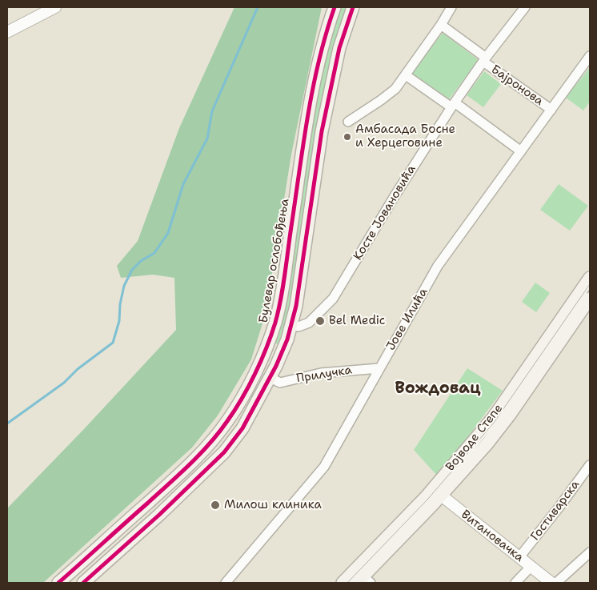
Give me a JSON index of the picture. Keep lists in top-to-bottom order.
{
  "streets": {
    "main road": ["Булевар ослобођења", "Војводе Степе"],
    "street": [
      "Бајронова",
      "Косте Јовановића",
      "Јове Илића",
      "Прилучка",
      "Гостиварска",
      "Витановачка"
    ]
  },
  "crossings": [
    ["Бајронова", "Косте Јовановића"],
    ["Бајронова", "Јове Илића"],
    ["Јове Илића", "Прилучка"],
    ["Војводе Степе", "Витановачка"],
    ["Гостиварска", "Витановачка"]
  ],
  "districts": ["Вождовац"],
  "places": ["Амбасада Босне и Херцеговине", "Bel Medic", "Милош клиника"]
}
